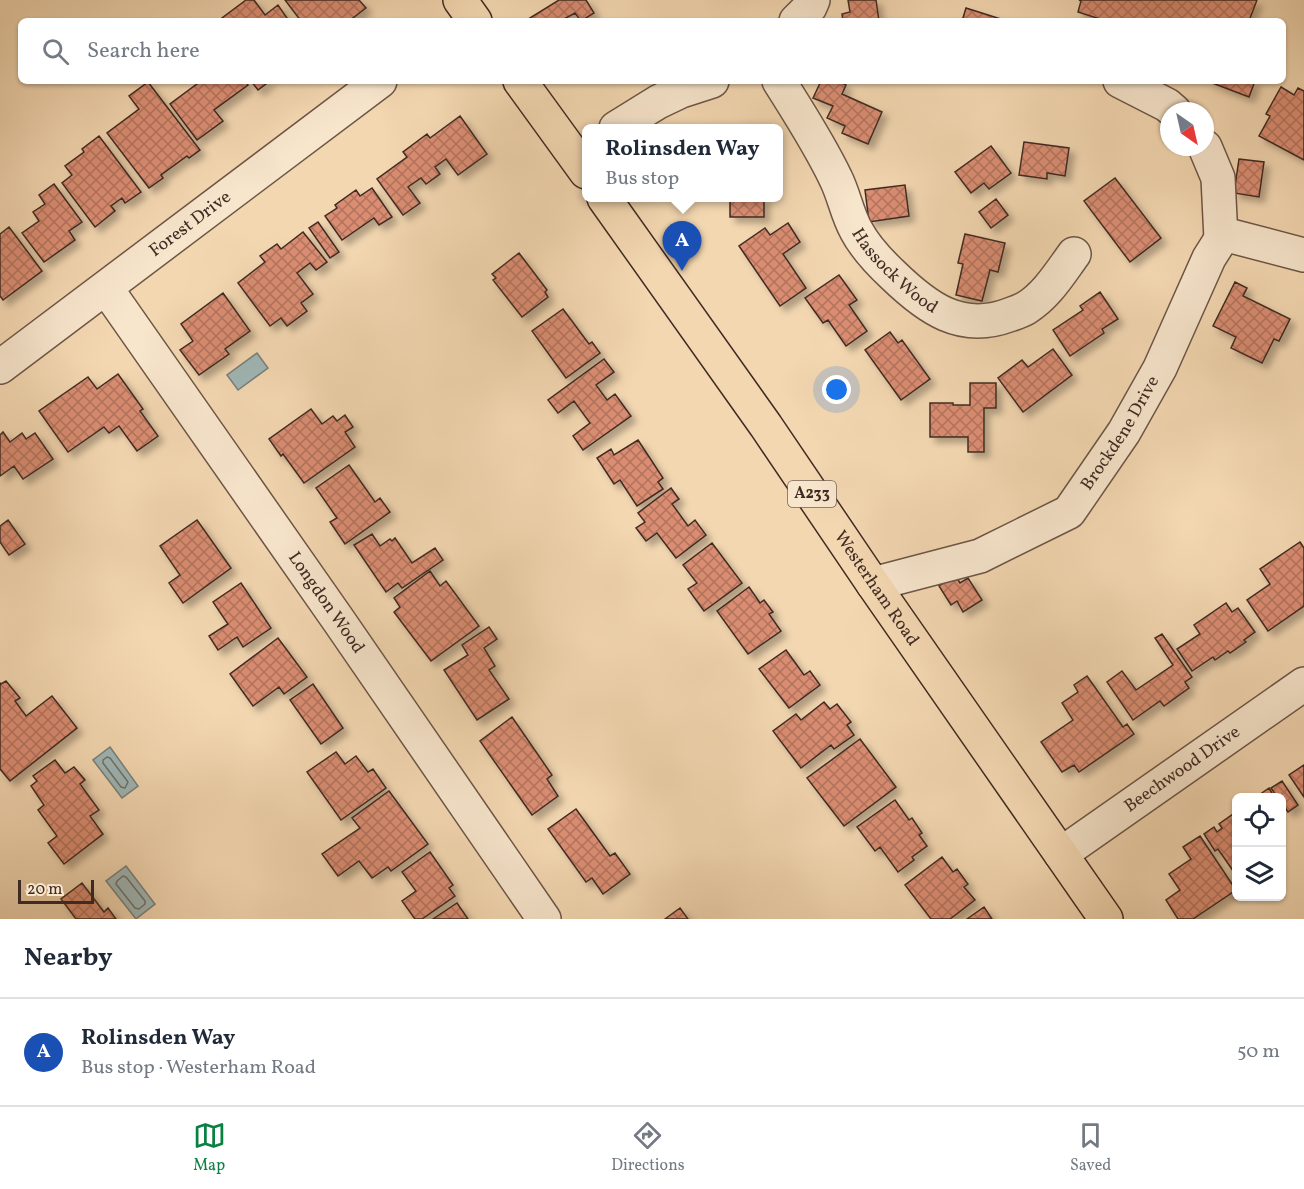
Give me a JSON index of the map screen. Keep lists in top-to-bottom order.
{
  "streets": {
    "main road": ["A233", "Westerham Road"],
    "street": [
      "Forest Drive",
      "Hassock Wood",
      "Brockdene Drive",
      "Longdon Wood",
      "Beechwood Drive"
    ]
  },
  "crossings": [
    ["Forest Drive", "Longdon Wood"],
    ["Brockdene Drive", "Westerham Road"],
    ["Westerham Road", "Beechwood Drive"]
  ],
  "scale_bar": "20 m",
  "north": "bottom right",
  "page": {
    "search": "Search here",
    "popup": ["Rolinsden Way", "Bus stop"],
    "pins": "A",
    "scale": "20 m",
    "heading": "Nearby",
    "list": [
      {
        "mark": "A",
        "name": "Rolinsden Way",
        "note": "Bus stop · Westerham Road",
        "value": "50 m"
      }
    ],
    "nav": ["Map", "Directions", "Saved"]
  }
}
